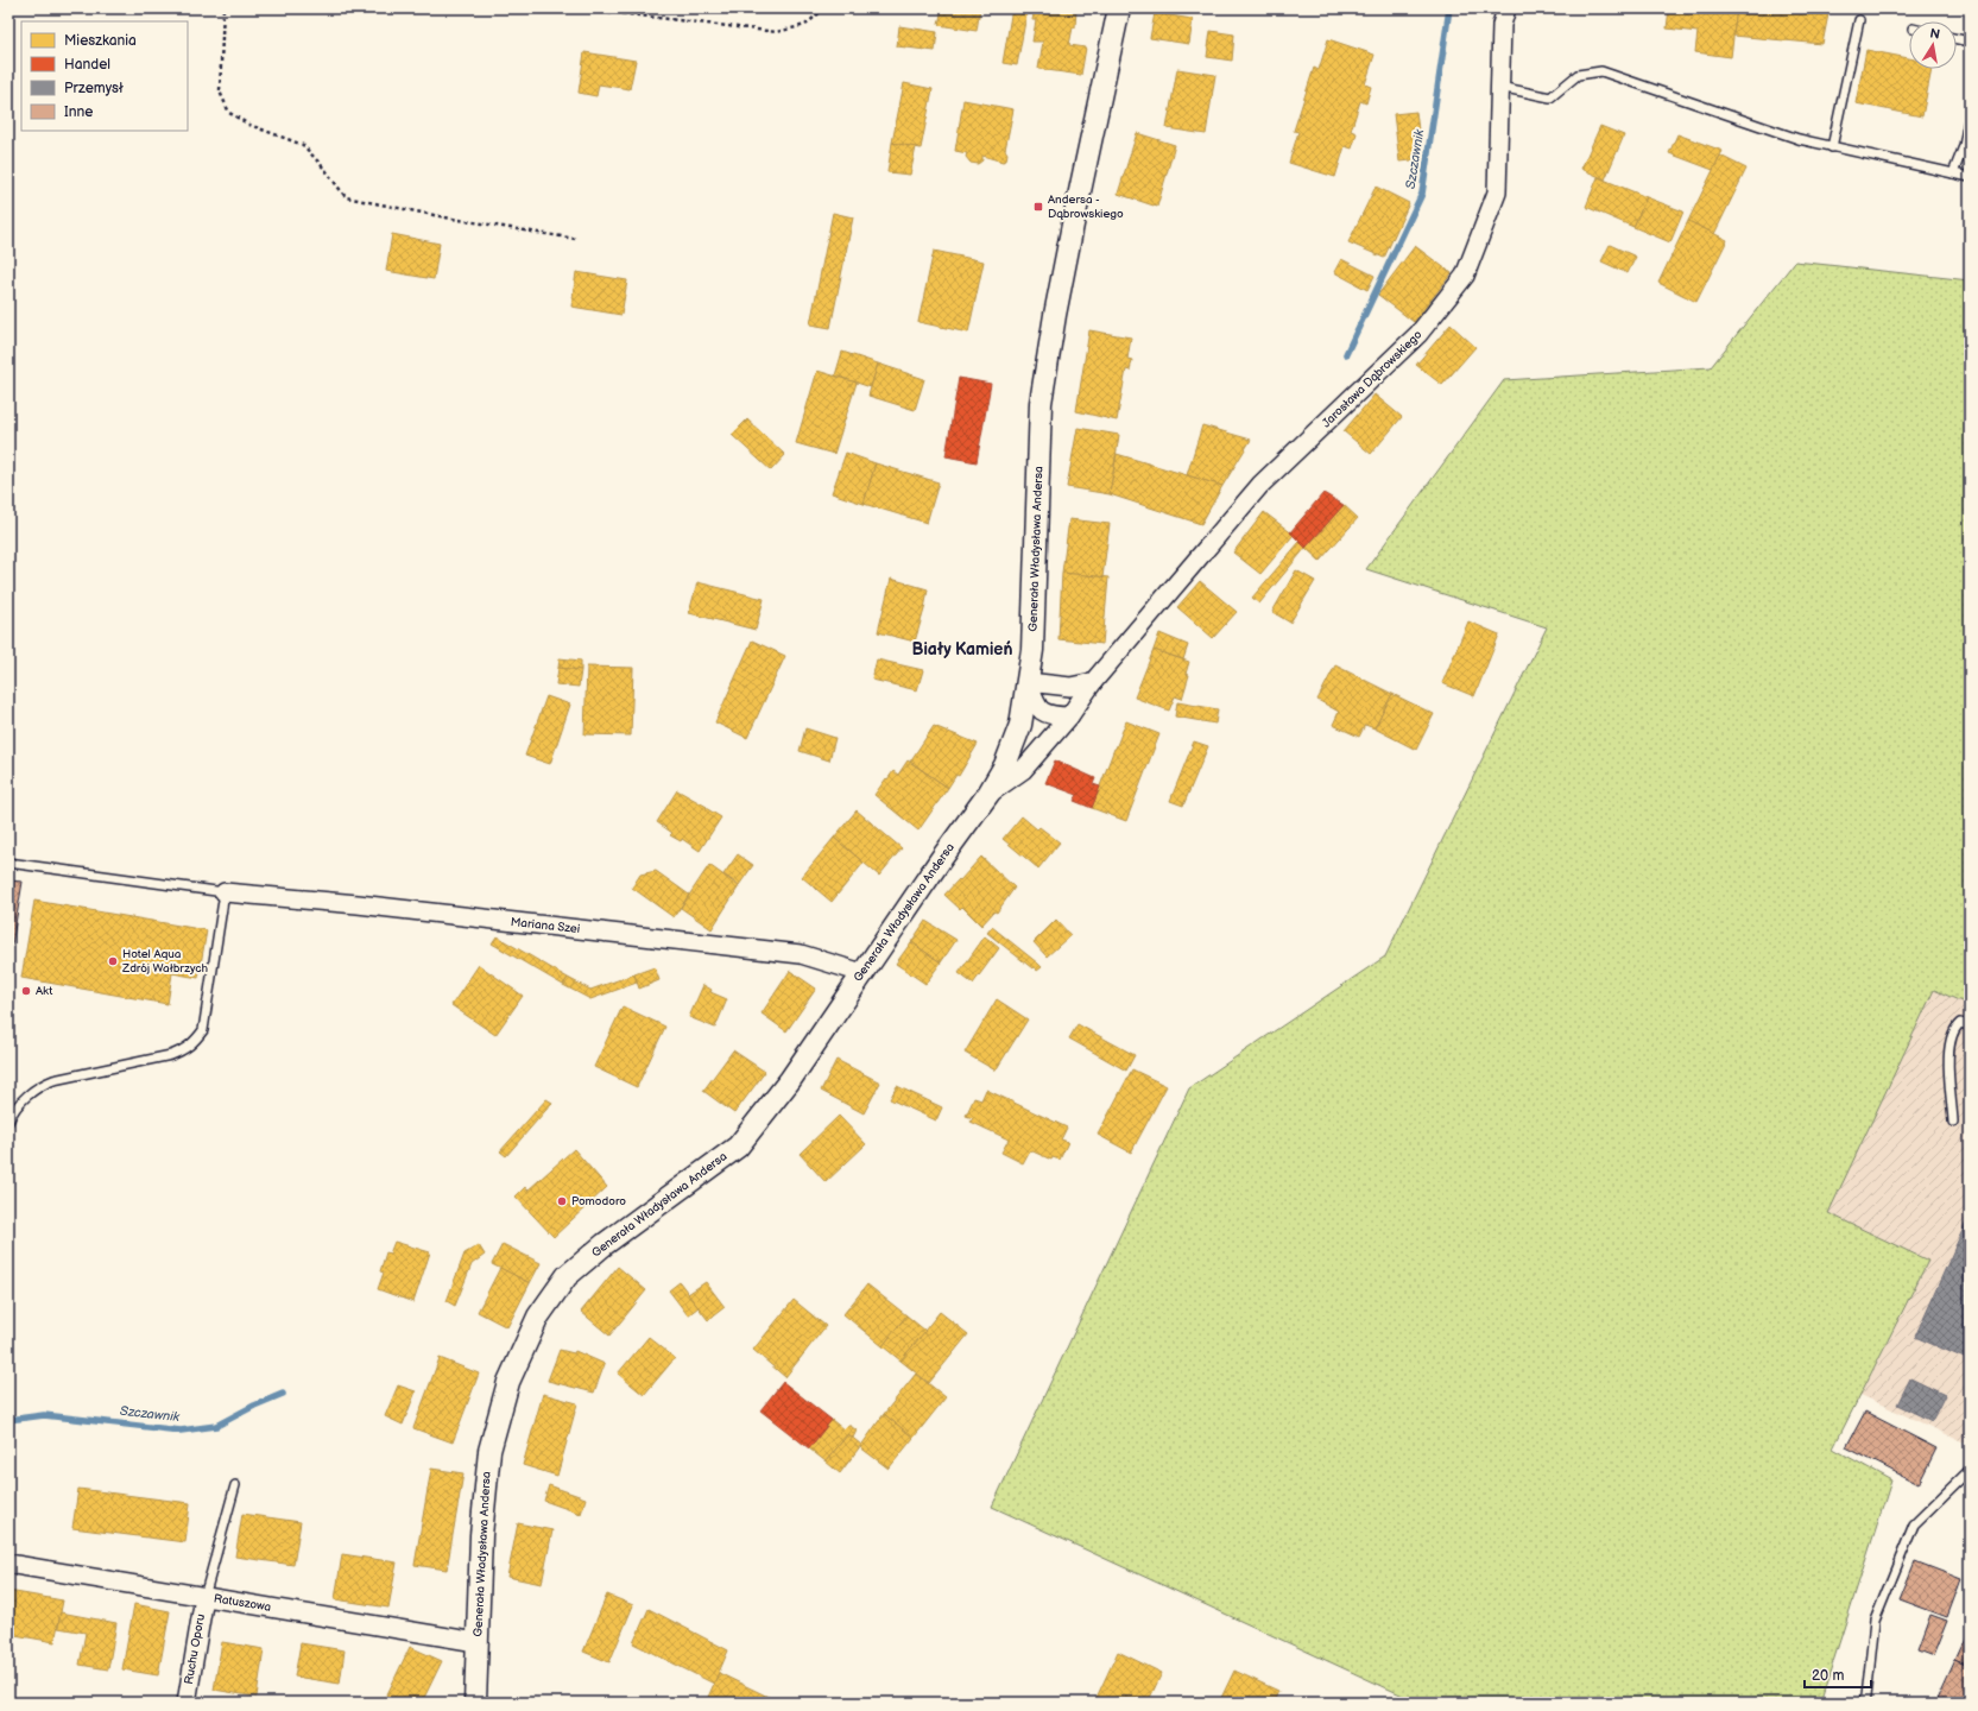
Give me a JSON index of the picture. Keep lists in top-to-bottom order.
{
  "streets": {
    "street": [
      "Jarosława Dąbrowskiego",
      "Generała Władysława Andersa",
      "Mariana Szei",
      "Ratuszowa",
      "Ruchu Oporu"
    ]
  },
  "crossings": [
    ["Jarosława Dąbrowskiego", "Generała Władysława Andersa"],
    ["Generała Władysława Andersa", "Mariana Szei"],
    ["Generała Władysława Andersa", "Ratuszowa"],
    ["Ratuszowa", "Ruchu Oporu"]
  ],
  "districts": ["Biały Kamień"],
  "water": ["Szczawnik"],
  "places": {
    "transit": ["Andersa - Dąbrowskiego"],
    "other": ["Hotel Aqua Zdrój Wałbrzych", "Akt", "Pomodoro"]
  },
  "legend": [
    "Mieszkania",
    "Handel",
    "Przemysł",
    "Inne"
  ],
  "scale_bar": "20 m",
  "north": "top"
}
